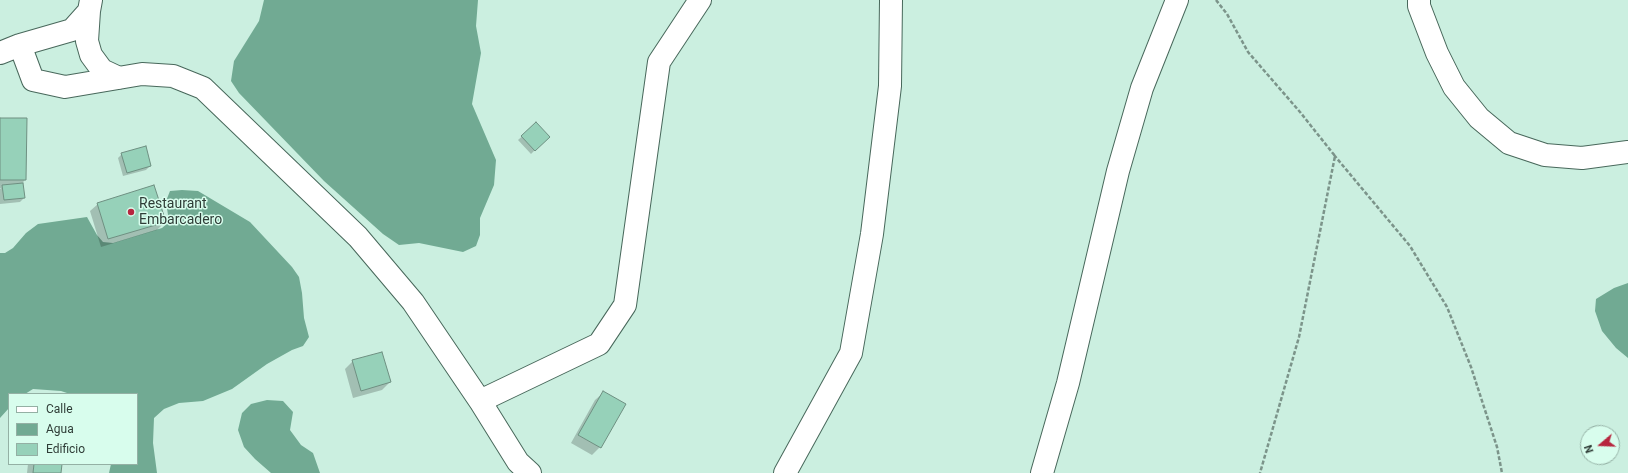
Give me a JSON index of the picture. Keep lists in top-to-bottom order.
{
  "places": ["Restaurant Embarcadero"],
  "legend": ["Calle", "Agua", "Edificio"],
  "north": "left"
}
